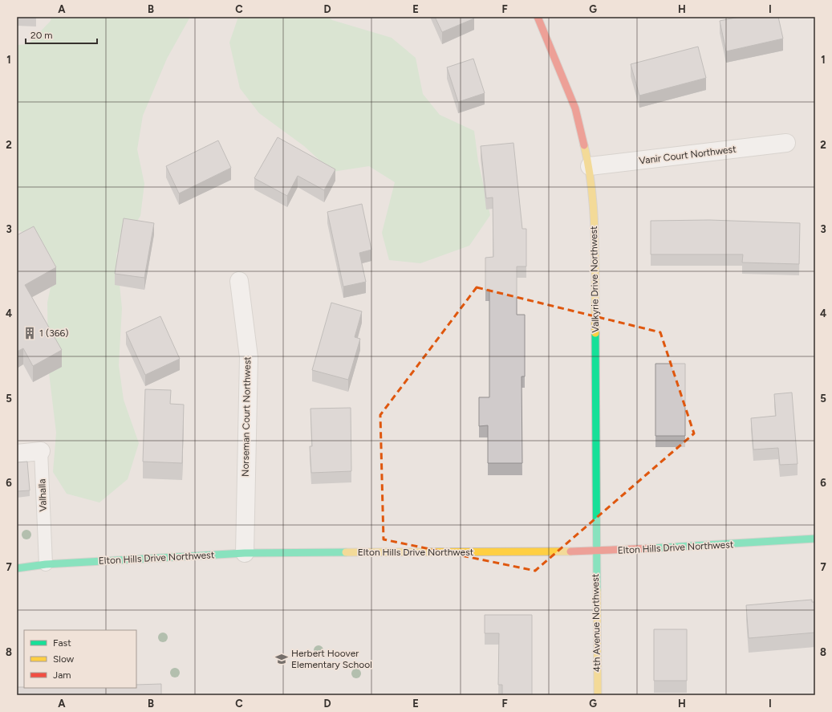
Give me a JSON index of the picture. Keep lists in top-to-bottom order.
{
  "streets": {
    "main road": ["Valkyrie Drive Northwest", "Elton Hills Drive Northwest", "4th Avenue Northwest"],
    "street": ["Vanir Court Northwest", "Norseman Court Northwest", "Valhalla"]
  },
  "crossings": [
    ["Vanir Court Northwest", "Valkyrie Drive Northwest"],
    ["Valkyrie Drive Northwest", "Elton Hills Drive Northwest"],
    ["Valkyrie Drive Northwest", "4th Avenue Northwest"],
    ["Norseman Court Northwest", "Elton Hills Drive Northwest"],
    ["Valhalla", "Elton Hills Drive Northwest"],
    ["Elton Hills Drive Northwest", "4th Avenue Northwest"]
  ],
  "places": {
    "building": ["1 (366)"],
    "school or university": ["Herbert Hoover Elementary School"]
  },
  "legend": ["Fast", "Slow", "Jam"],
  "scale_bar": "20 m",
  "grid": {
    "columns": [
      "A",
      "B",
      "C",
      "D",
      "E",
      "F",
      "G",
      "H",
      "I"
    ],
    "rows": [
      "1",
      "2",
      "3",
      "4",
      "5",
      "6",
      "7",
      "8"
    ]
  }
}
